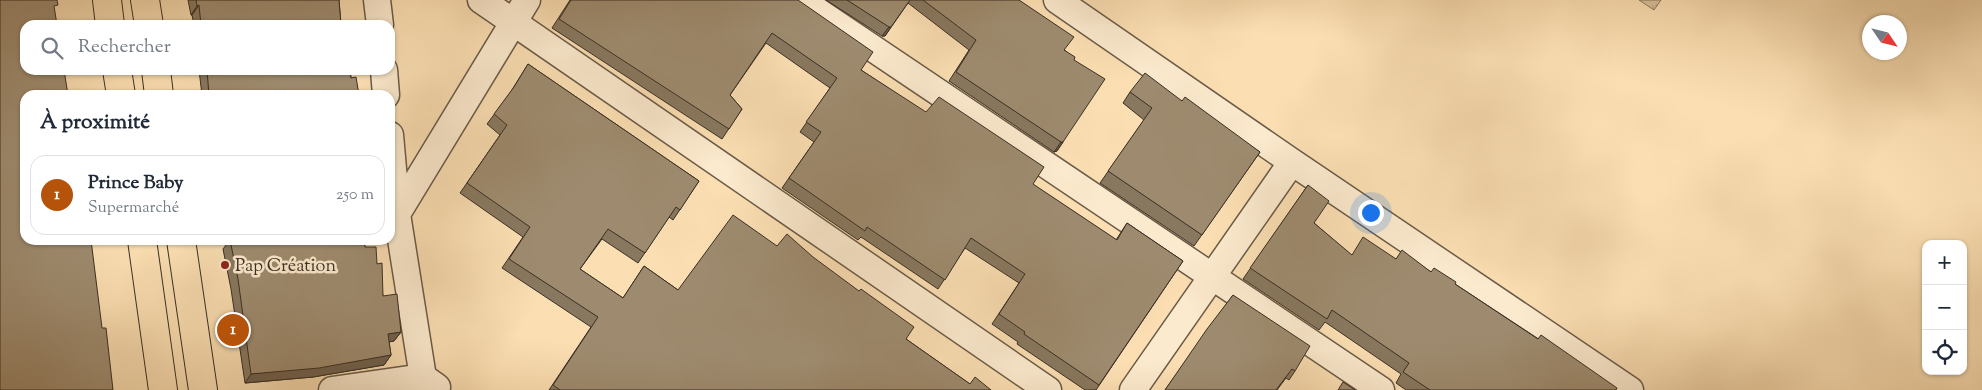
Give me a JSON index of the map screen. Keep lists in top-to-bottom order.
{
  "places": ["Pap Création"],
  "north": "bottom right",
  "page": {
    "search": "Rechercher",
    "heading": "À proximité",
    "list": [
      {
        "mark": "1",
        "name": "Prince Baby",
        "note": "Supermarché",
        "value": "250 m"
      }
    ],
    "map_buttons": ["+", "−"],
    "pins": "1"
  }
}
